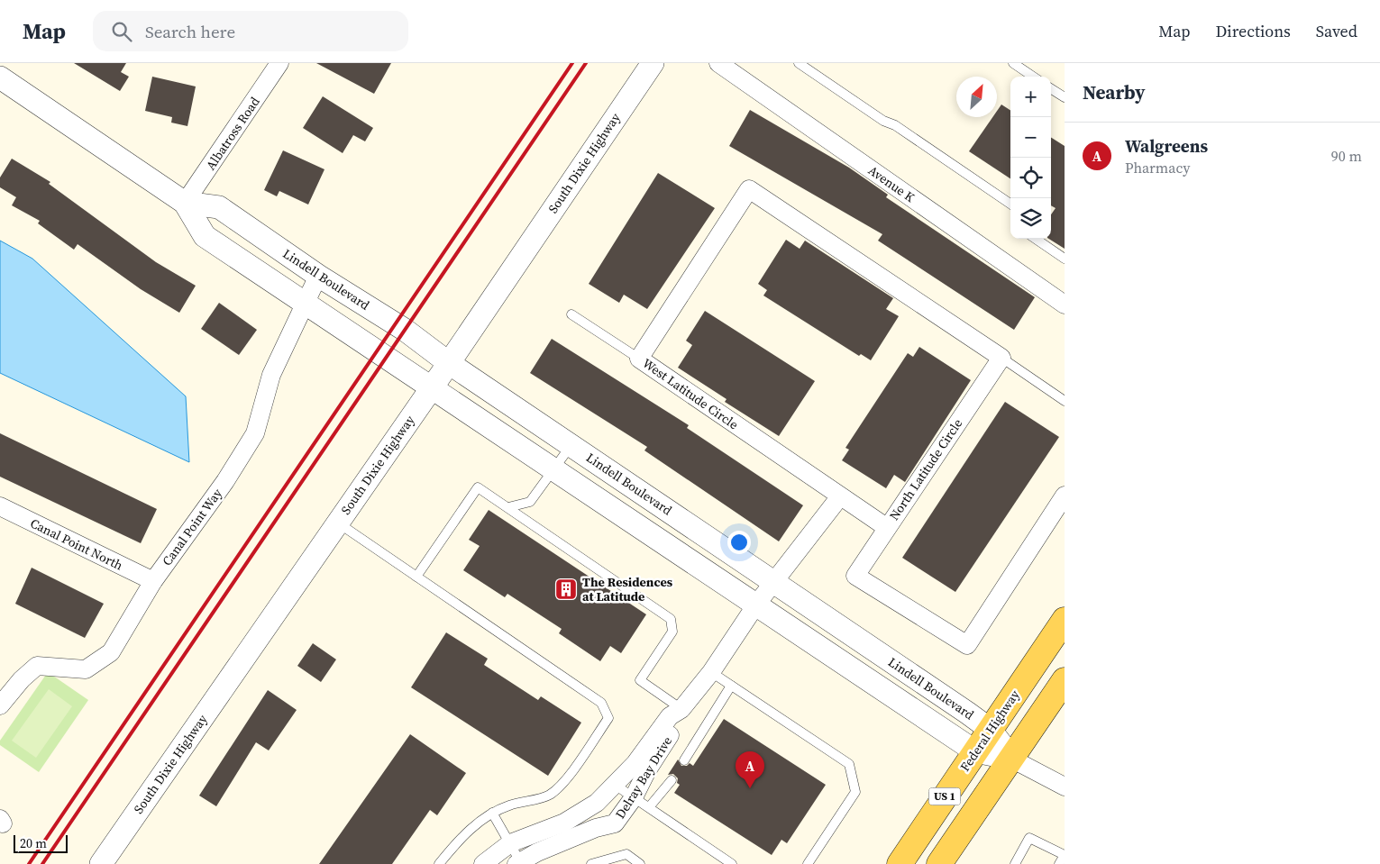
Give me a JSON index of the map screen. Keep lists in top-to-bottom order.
{
  "streets": {
    "main road": ["Federal Highway", "US 1"],
    "street": [
      "Albatross Road",
      "South Dixie Highway",
      "Avenue K",
      "Lindell Boulevard",
      "West Latitude Circle",
      "North Latitude Circle",
      "Canal Point Way",
      "Canal Point North",
      "Delray Bay Drive"
    ]
  },
  "crossings": [
    ["Albatross Road", "Lindell Boulevard"],
    ["South Dixie Highway", "Lindell Boulevard"],
    ["Lindell Boulevard", "Canal Point Way"],
    ["Lindell Boulevard", "Federal Highway"],
    ["Lindell Boulevard", "Delray Bay Drive"],
    ["Lindell Boulevard", "US 1"],
    ["West Latitude Circle", "North Latitude Circle"],
    ["West Latitude Circle", "Delray Bay Drive"],
    ["Canal Point Way", "Canal Point North"]
  ],
  "places": {
    "building": ["The Residences at Latitude"]
  },
  "scale_bar": "20 m",
  "north": "top right",
  "page": {
    "header": "Map",
    "search": "Search here",
    "nav": ["Map", "Directions", "Saved"],
    "heading": "Nearby",
    "map_buttons": ["+", "−"],
    "list": [
      {
        "mark": "A",
        "name": "Walgreens",
        "note": "Pharmacy",
        "value": "90 m"
      }
    ],
    "pins": "A",
    "scale": "20 m"
  }
}
